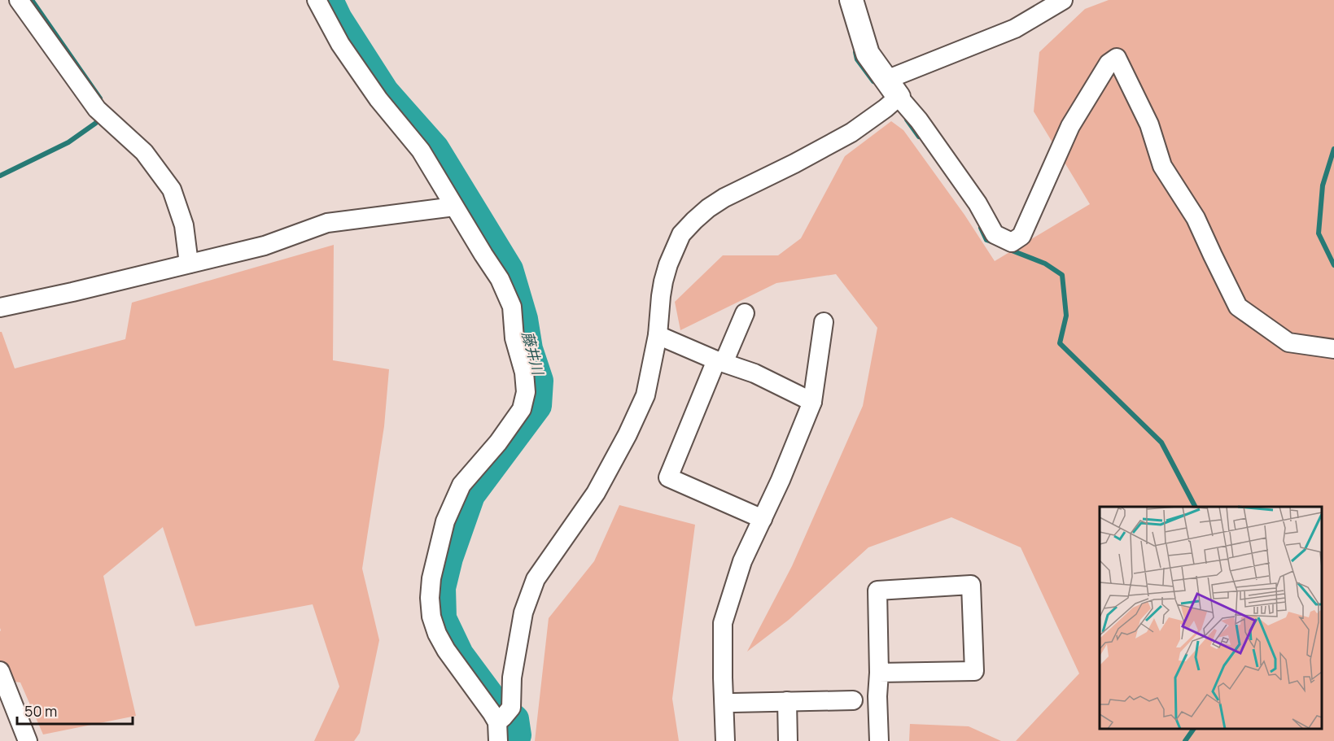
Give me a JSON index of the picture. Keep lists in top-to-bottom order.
{
  "water": ["藤井川"],
  "scale_bar": "50 m"
}
